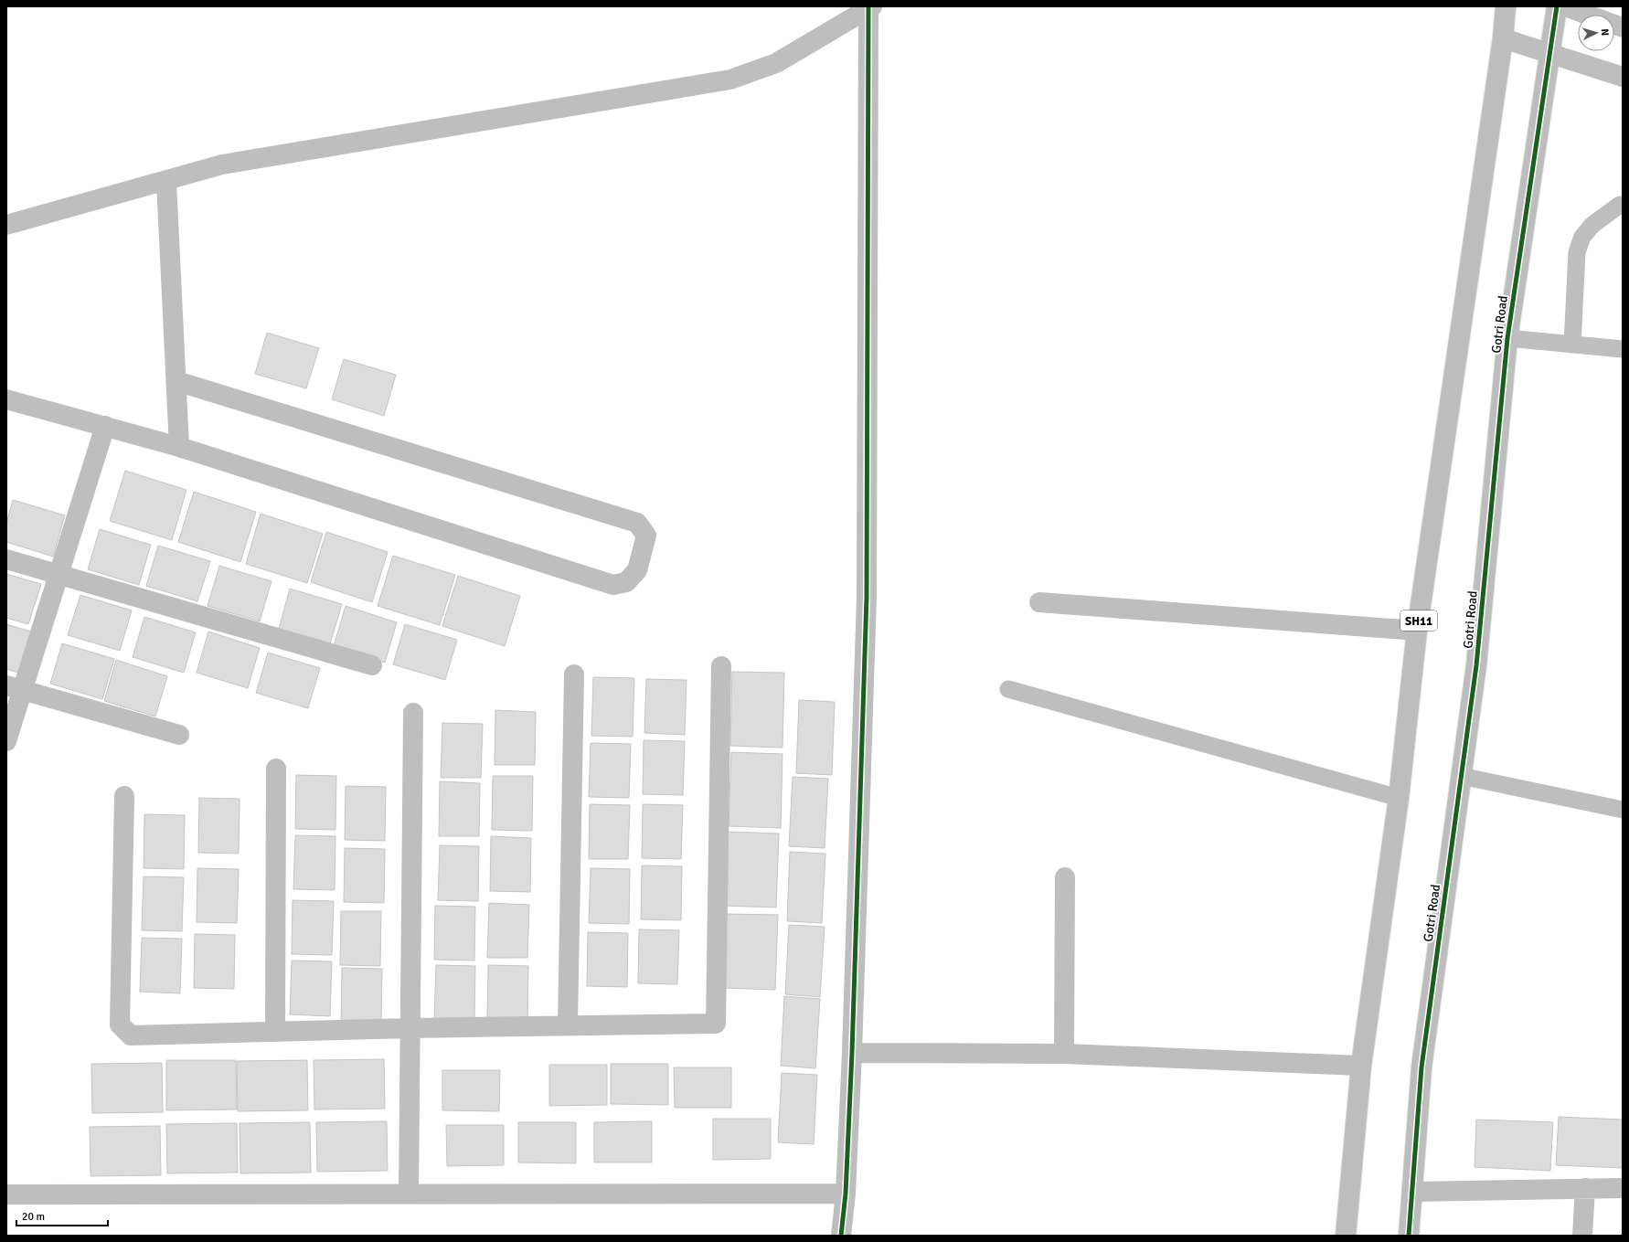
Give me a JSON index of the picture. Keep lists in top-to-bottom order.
{
  "streets": {
    "main road": ["Gotri Road", "SH11"]
  },
  "scale_bar": "20 m",
  "north": "right"
}
